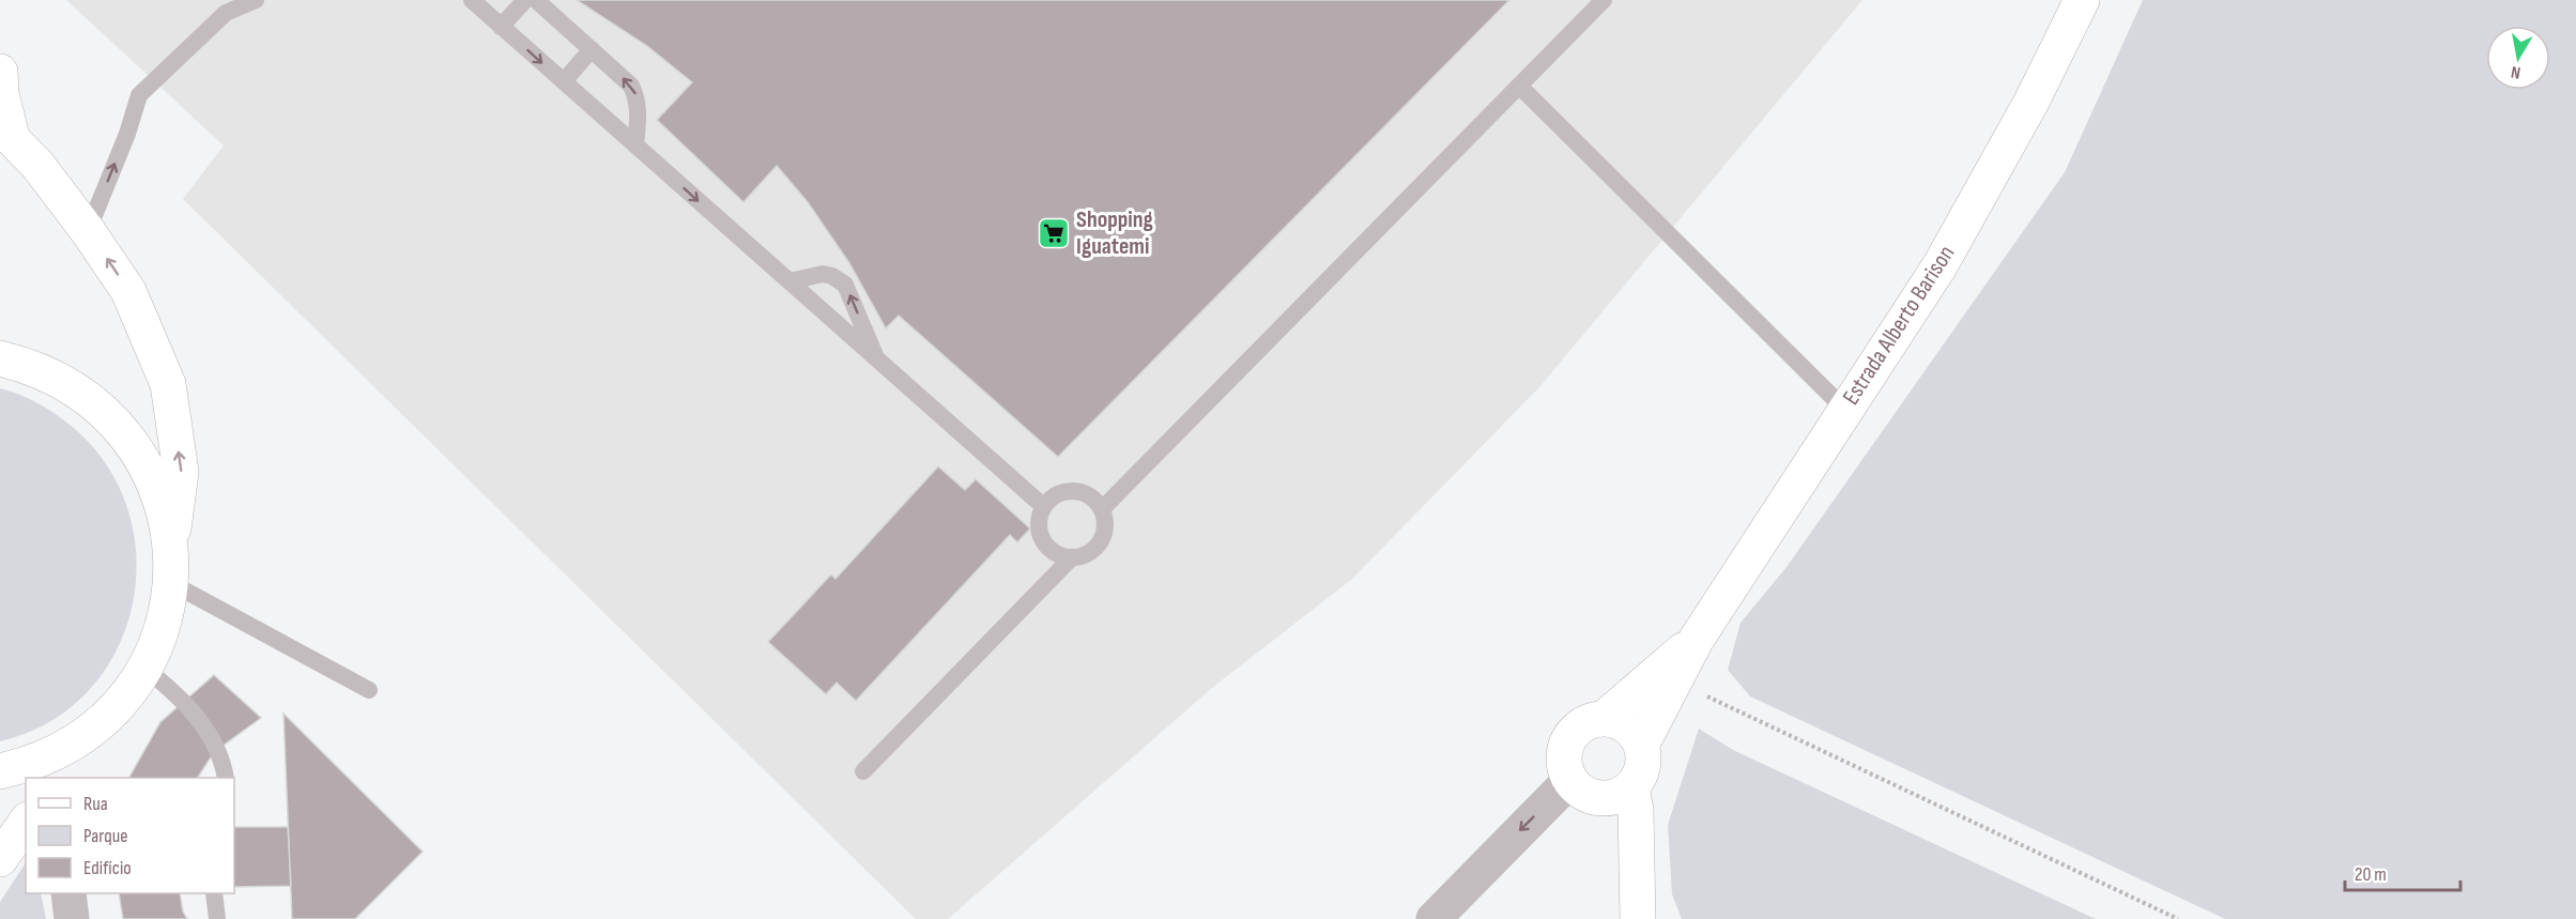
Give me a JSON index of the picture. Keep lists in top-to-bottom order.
{
  "streets": {
    "street": ["Estrada Alberto Barison"]
  },
  "places": {
    "supermarket": ["Shopping Iguatemi"]
  },
  "legend": ["Rua", "Parque", "Edifício"],
  "scale_bar": "20 m",
  "north": "bottom"
}
